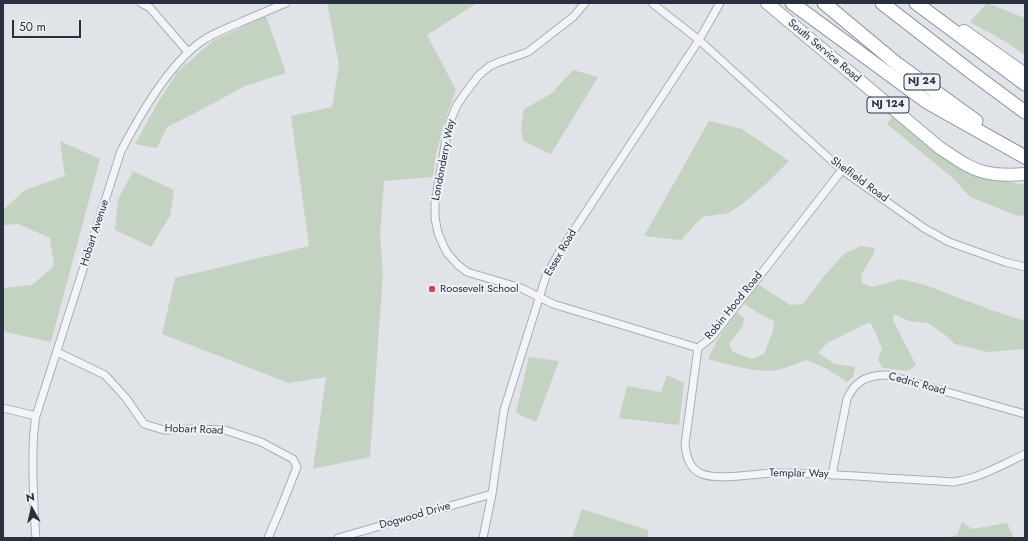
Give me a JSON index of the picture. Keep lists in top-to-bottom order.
{
  "streets": {
    "highway": ["NJ 24"],
    "main road": ["South Service Road", "NJ 124"],
    "street": [
      "Londonderry Way",
      "Sheffield Road",
      "Hobart Avenue",
      "Essex Road",
      "Robin Hood Road",
      "Cedric Road",
      "Hobart Road",
      "Templar Way",
      "Dogwood Drive"
    ]
  },
  "crossings": [
    ["Londonderry Way", "Essex Road"],
    ["Londonderry Way", "Robin Hood Road"],
    ["Sheffield Road", "Essex Road"],
    ["Sheffield Road", "Robin Hood Road"],
    ["Hobart Avenue", "Hobart Road"],
    ["Essex Road", "Robin Hood Road"],
    ["Essex Road", "Dogwood Drive"],
    ["Robin Hood Road", "Templar Way"],
    ["Cedric Road", "Templar Way"]
  ],
  "places": ["Roosevelt School"],
  "scale_bar": "50 m",
  "north": "top"
}
